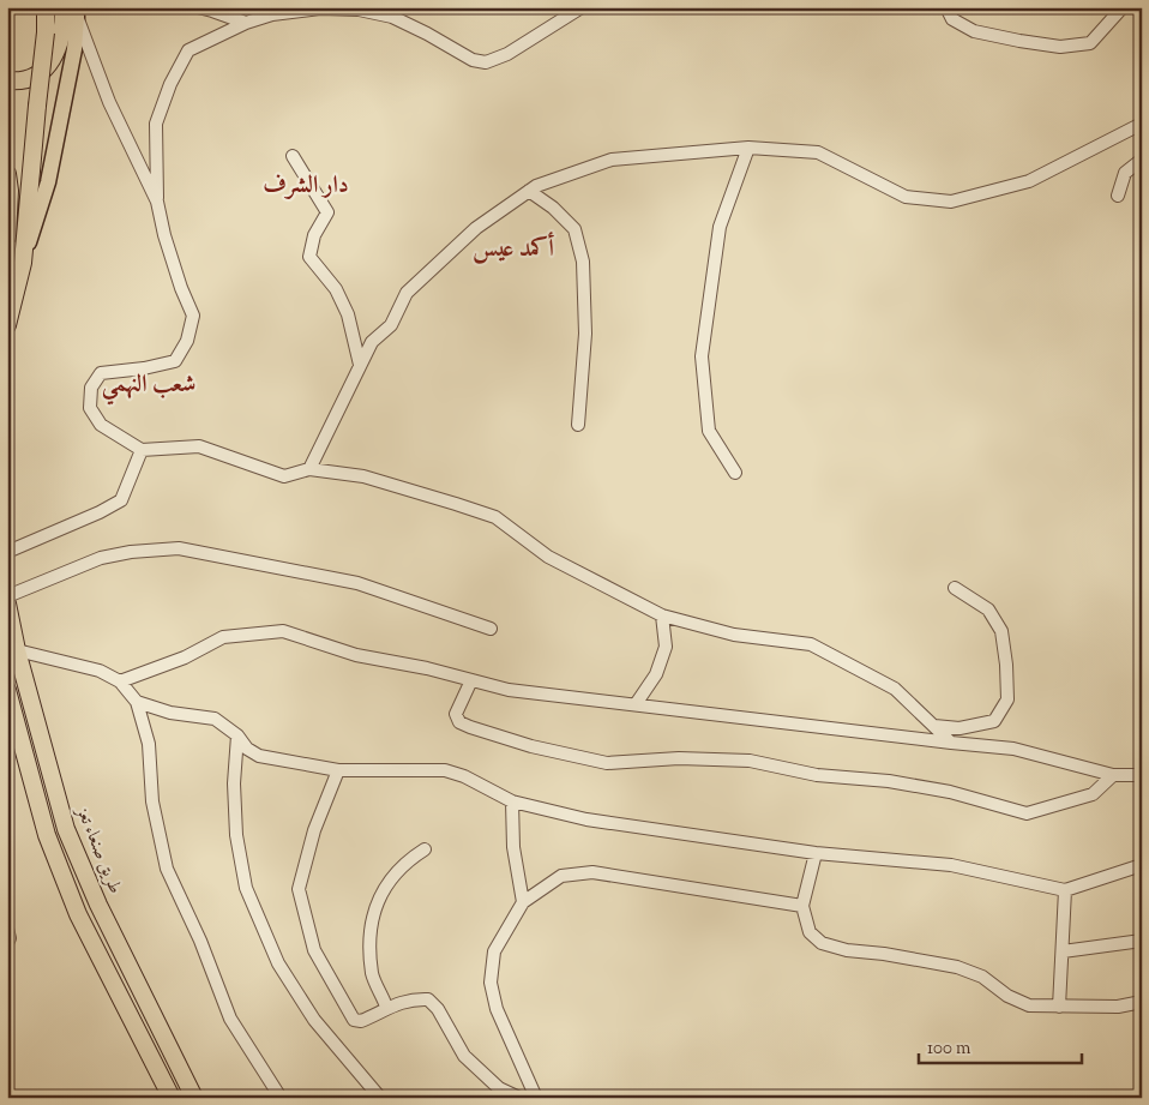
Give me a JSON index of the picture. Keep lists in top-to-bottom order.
{
  "streets": {
    "highway": ["طريق صنعاء تعز"]
  },
  "districts": ["دار الشرف", "أكمد عيس", "شعب النهمي"],
  "scale_bar": "100 m"
}
